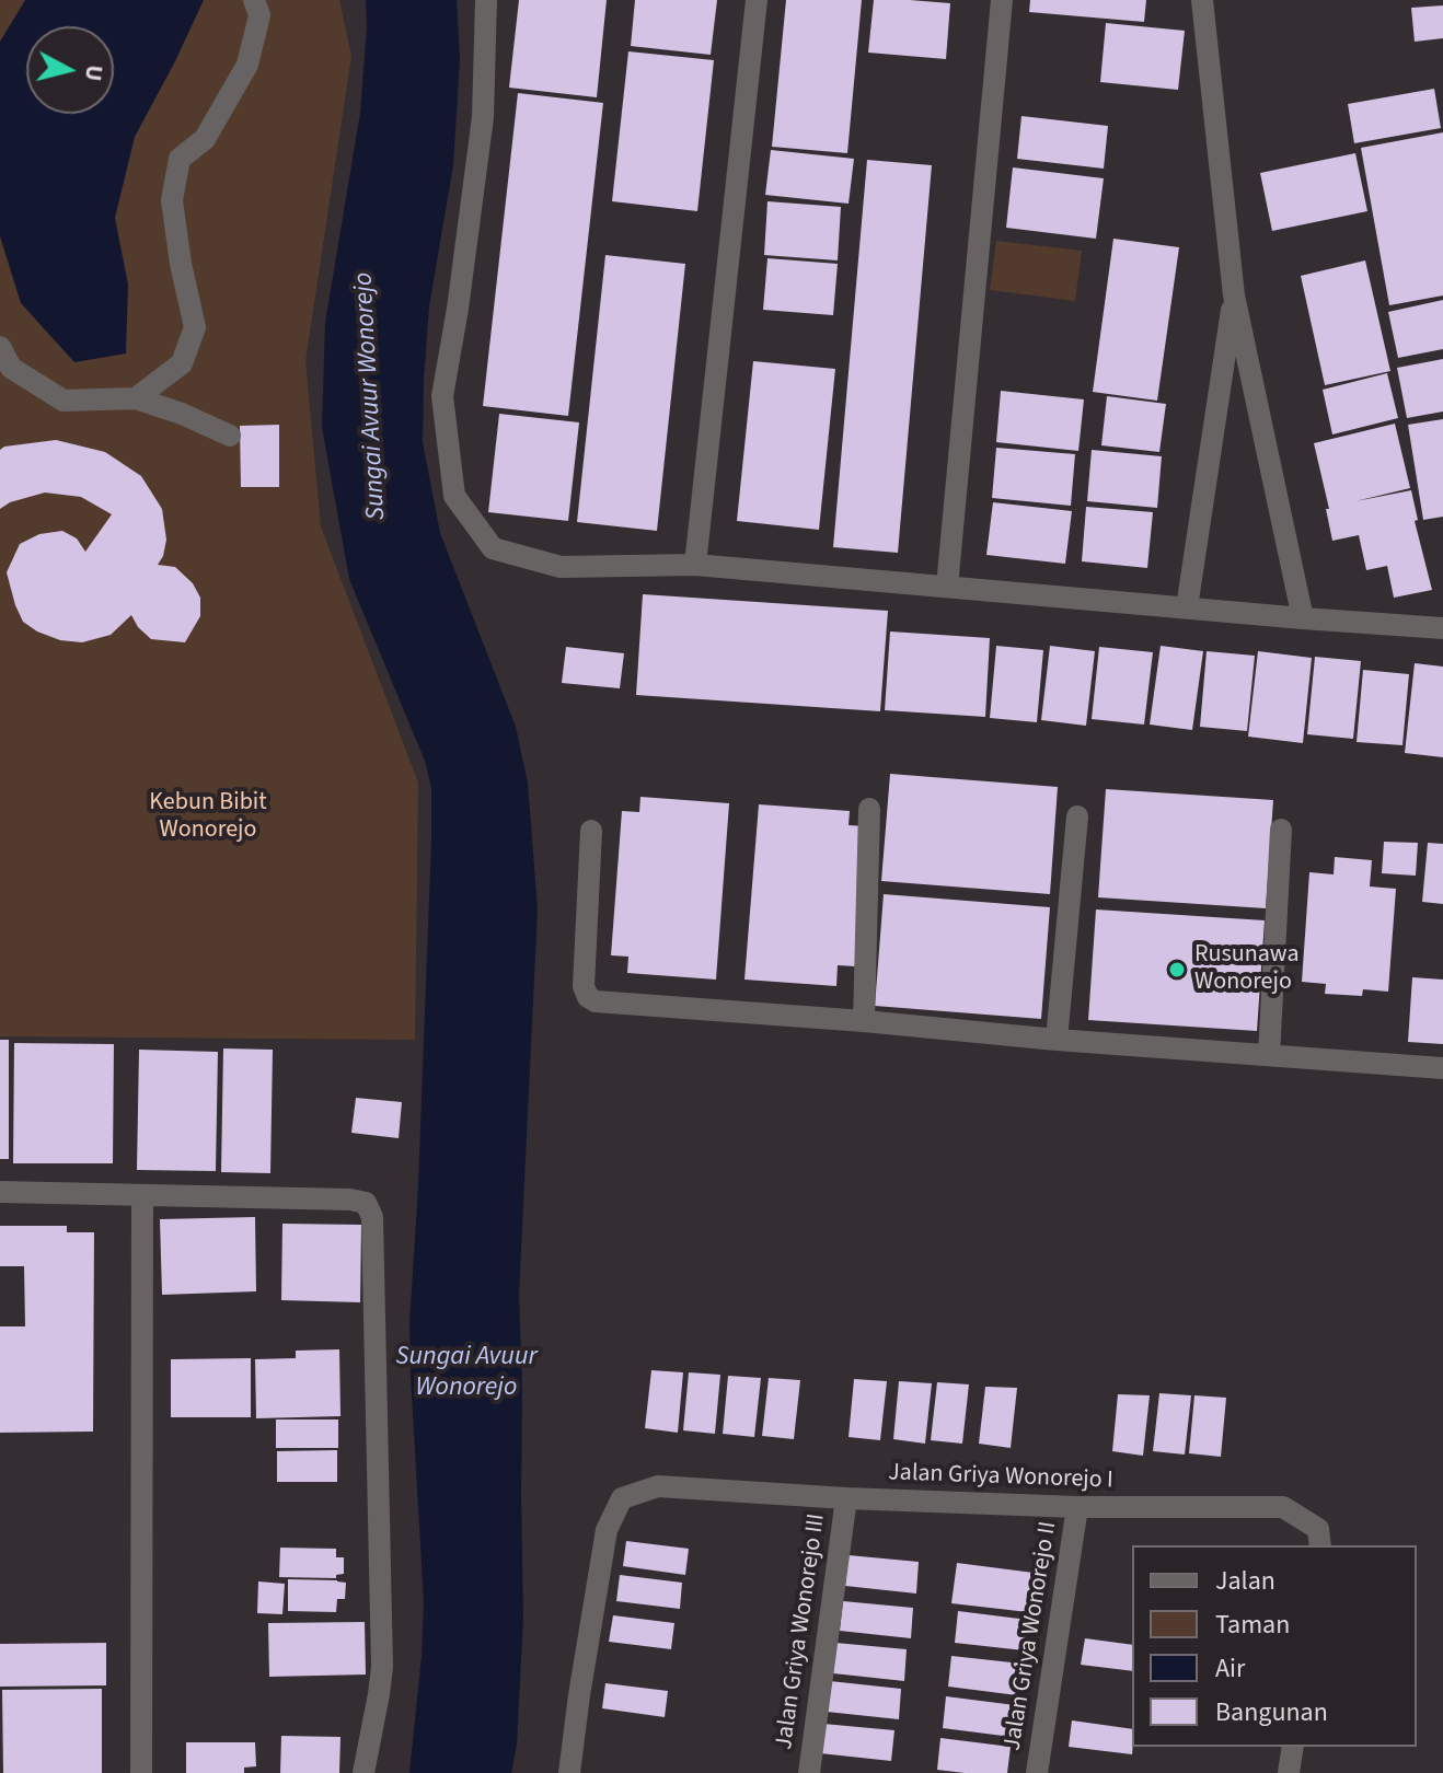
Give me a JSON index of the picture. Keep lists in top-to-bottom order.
{
  "streets": {
    "street": ["Jalan Griya Wonorejo I", "Jalan Griya Wonorejo III", "Jalan Griya Wonorejo II"]
  },
  "crossings": [
    ["Jalan Griya Wonorejo I", "Jalan Griya Wonorejo III"],
    ["Jalan Griya Wonorejo I", "Jalan Griya Wonorejo II"]
  ],
  "water": ["Sungai Avuur Wonorejo"],
  "parks": ["Kebun Bibit Wonorejo"],
  "places": ["Rusunawa Wonorejo"],
  "legend": [
    "Jalan",
    "Taman",
    "Air",
    "Bangunan"
  ],
  "north": "right"
}
